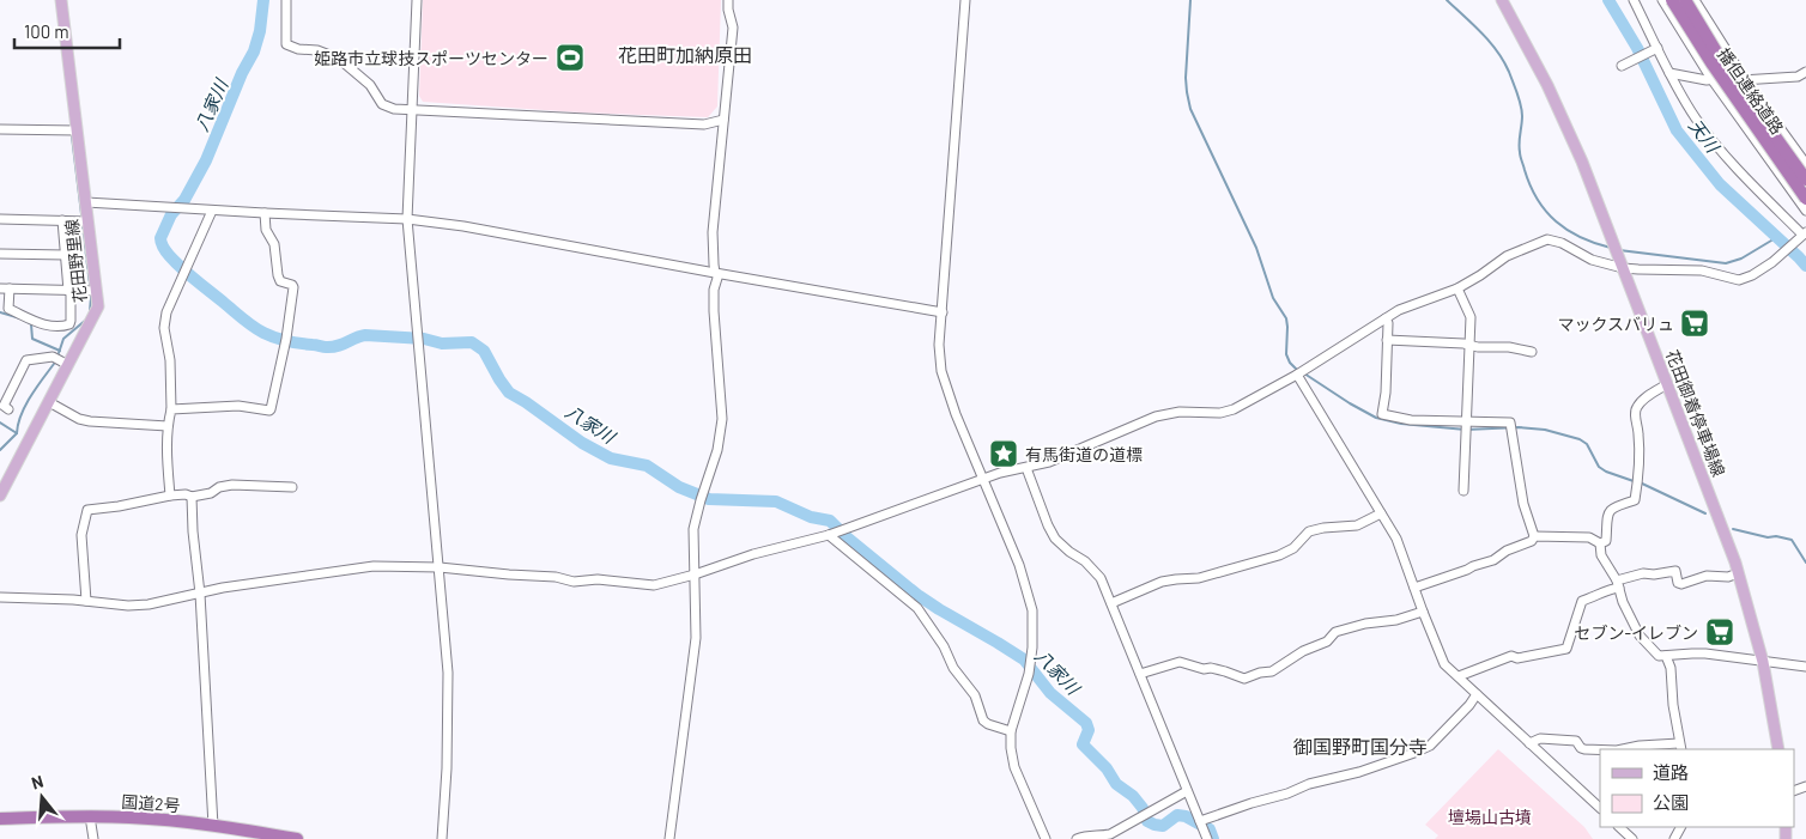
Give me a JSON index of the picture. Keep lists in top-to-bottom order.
{
  "streets": {
    "highway": ["播但連絡道路", "国道2号"],
    "main road": ["花田野里線", "花田御着停車場線"]
  },
  "districts": ["花田町加納原田", "御国野町国分寺"],
  "water": ["八家川", "天川"],
  "parks": ["壇場山古墳"],
  "places": {
    "sports": ["姫路市立球技スポーツセンター"],
    "supermarket": ["マックスバリュ", "セブン-イレブン"],
    "place": ["有馬街道の道標"]
  },
  "legend": ["道路", "公園"],
  "scale_bar": "100 m",
  "north": "top"
}
